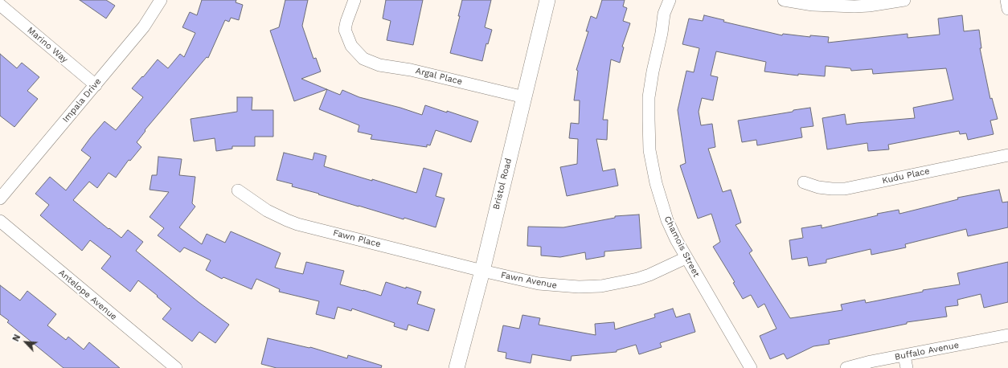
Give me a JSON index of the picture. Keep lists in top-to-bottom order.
{
  "streets": {
    "street": [
      "Marino Way",
      "Argal Place",
      "Impala Drive",
      "Kudu Place",
      "Bristol Road",
      "Fawn Place",
      "Chamois Street",
      "Fawn Avenue",
      "Antelope Avenue",
      "Buffalo Avenue"
    ]
  },
  "crossings": [
    ["Marino Way", "Impala Drive"],
    ["Argal Place", "Bristol Road"],
    ["Bristol Road", "Fawn Place"],
    ["Bristol Road", "Fawn Avenue"],
    ["Fawn Place", "Fawn Avenue"],
    ["Chamois Street", "Fawn Avenue"]
  ],
  "north": "top left"
}
